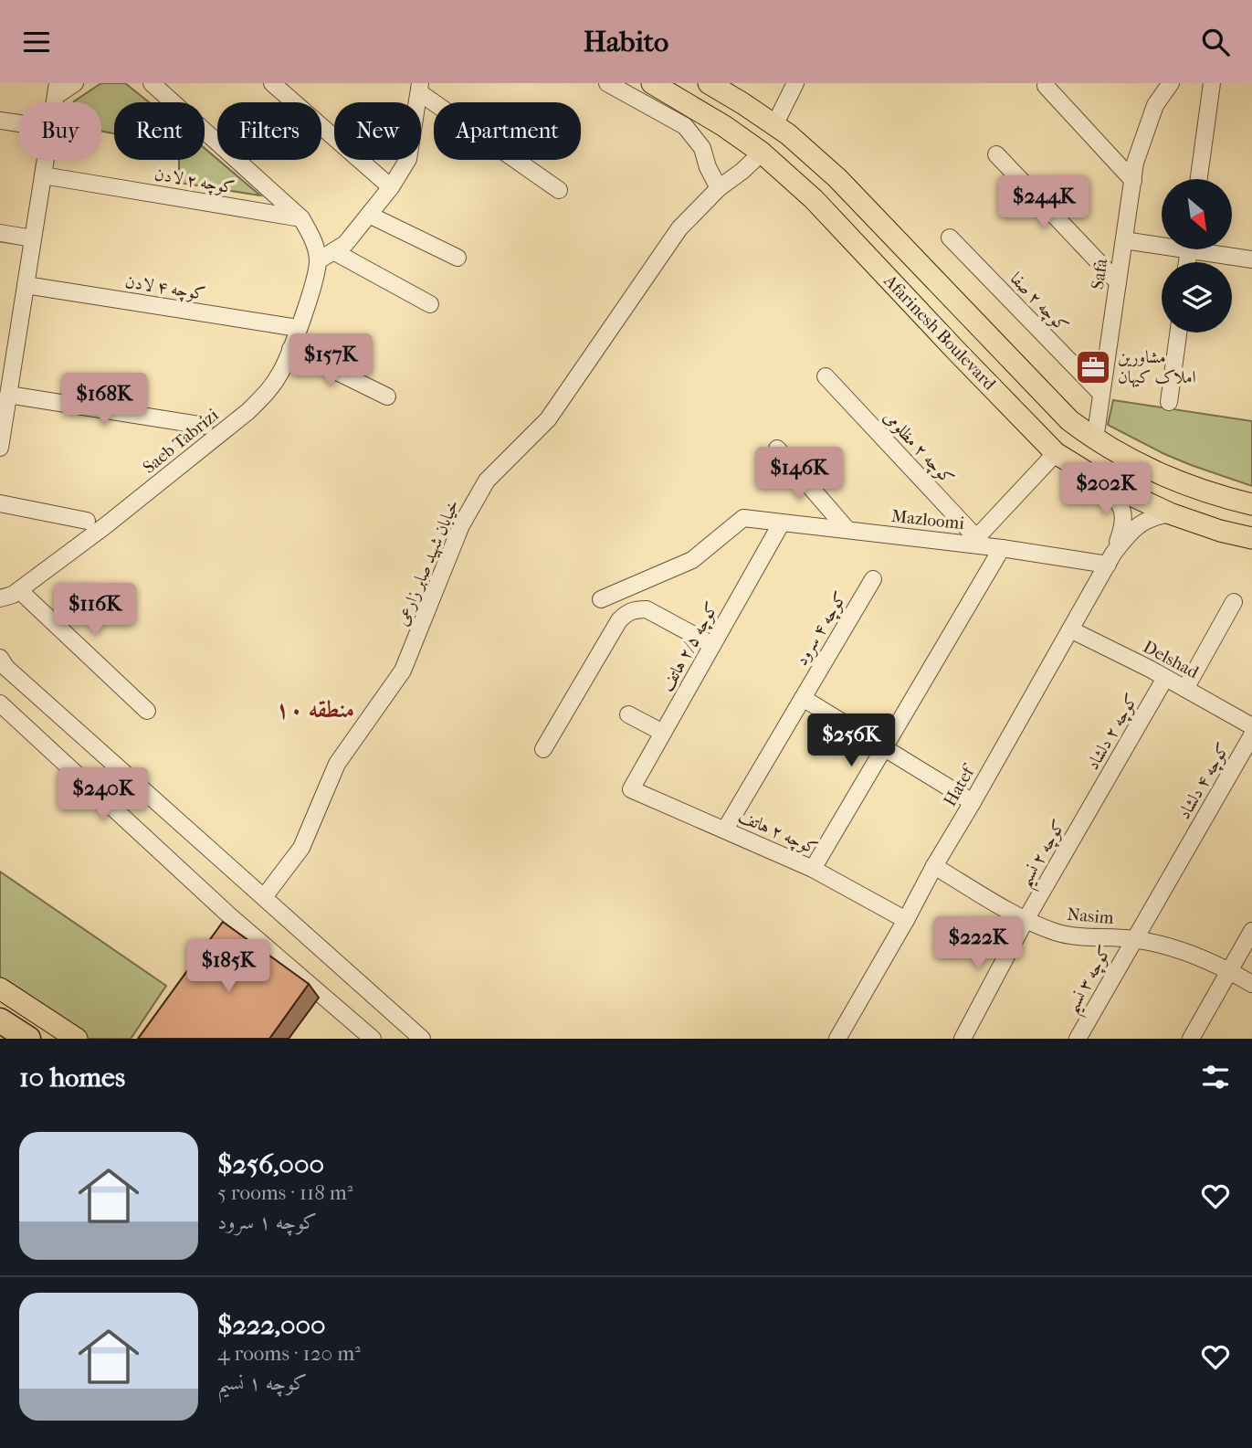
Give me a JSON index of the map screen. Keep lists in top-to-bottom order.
{
  "streets": {
    "main road": ["Afarinesh Boulevard"],
    "street": [
      "کوچه ۲ لادن",
      "Safa",
      "کوچه ۴ لادن",
      "کوچه ۲ صفا",
      "Saeb Tabrizi",
      "کوچه ۲ مظلومی",
      "Mazloomi",
      "خیابان شهید صابر زارعی",
      "کوچه ۴ سرود",
      "کوچه ۲/۵ هاتف",
      "Delshad",
      "کوچه ۲ دلشاد",
      "کوچه ۴ دلشاد",
      "Hatef",
      "کوچه ۲ هاتف",
      "کوچه ۲ نسیم",
      "Nasim",
      "کوچه ۳ نسیم"
    ]
  },
  "crossings": [
    ["Safa", "کوچه ۲ صفا"],
    ["Safa", "Afarinesh Boulevard"],
    ["کوچه ۴ لادن", "Saeb Tabrizi"],
    ["Afarinesh Boulevard", "خیابان شهید صابر زارعی"],
    ["Afarinesh Boulevard", "Hatef"],
    ["کوچه ۲ مظلومی", "Mazloomi"],
    ["Mazloomi", "کوچه ۲/۵ هاتف"],
    ["Mazloomi", "Hatef"],
    ["کوچه ۴ سرود", "کوچه ۲ هاتف"],
    ["کوچه ۲/۵ هاتف", "کوچه ۲ هاتف"],
    ["Delshad", "کوچه ۲ دلشاد"],
    ["Delshad", "Hatef"],
    ["کوچه ۲ دلشاد", "کوچه ۲ نسیم"],
    ["کوچه ۴ دلشاد", "Nasim"],
    ["کوچه ۴ دلشاد", "کوچه ۳ نسیم"],
    ["Hatef", "کوچه ۲ هاتف"],
    ["Hatef", "Nasim"],
    ["کوچه ۲ نسیم", "Nasim"],
    ["Nasim", "کوچه ۳ نسیم"]
  ],
  "districts": ["منطقه ۱۰"],
  "places": {
    "office": ["مشاورین املاک کیهان"]
  },
  "north": "bottom right",
  "page": {
    "header": "Habito",
    "chip": [
      "Buy",
      "Rent",
      "Filters",
      "New",
      "Apartment"
    ],
    "price": [
      "$244K",
      "$157K",
      "$168K",
      "$146K",
      "$202K",
      "$116K",
      "$256K",
      "$240K",
      "$222K",
      "$185K"
    ],
    "heading": "10 homes",
    "list": [
      {
        "name": "$256,000",
        "note": "5 rooms · 118 m² · کوچه ۱ سرود"
      },
      {
        "name": "$222,000",
        "note": "4 rooms · 120 m² · کوچه ۱ نسیم"
      }
    ]
  }
}
